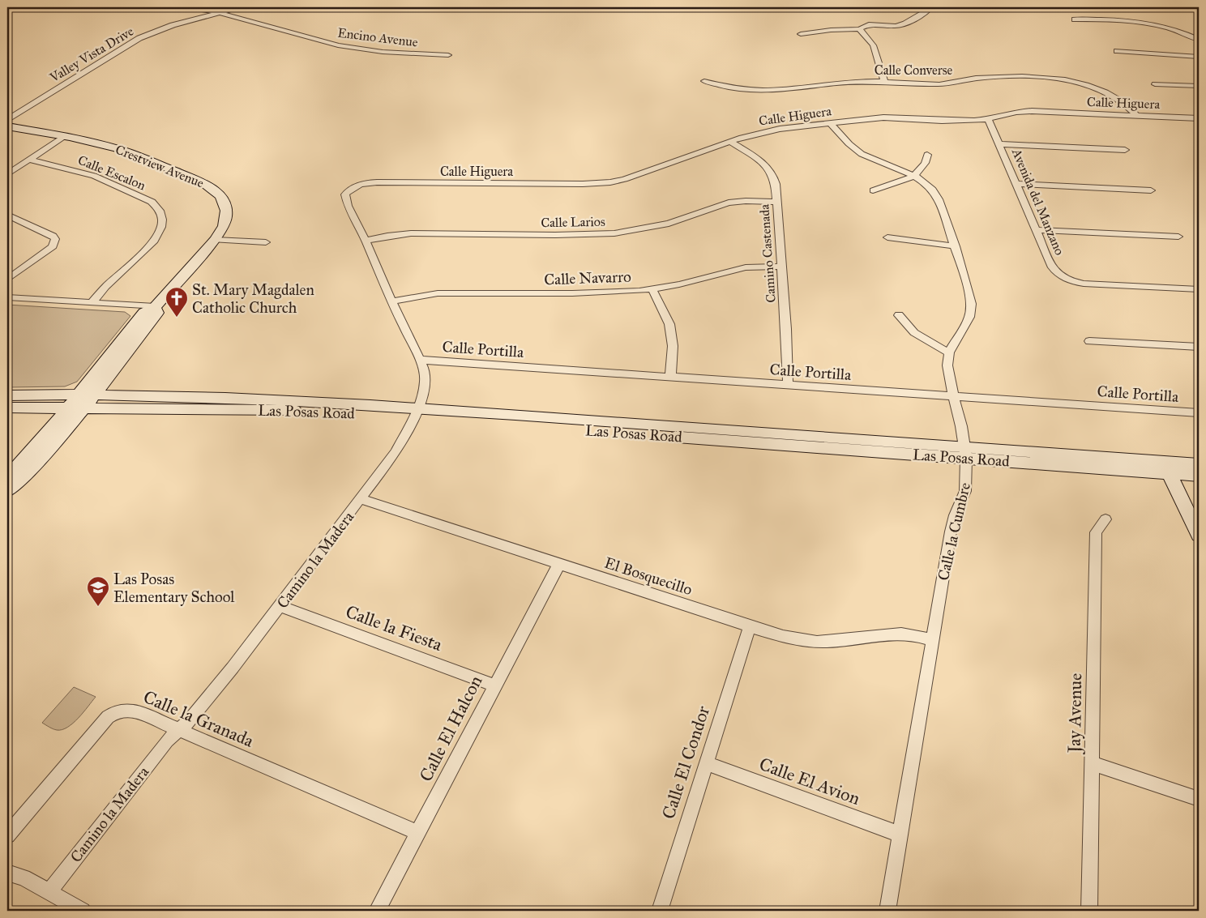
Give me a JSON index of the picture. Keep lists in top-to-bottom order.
{
  "streets": {
    "main road": ["Crestview Avenue", "Las Posas Road"],
    "street": [
      "Encino Avenue",
      "Valley Vista Drive",
      "Calle Converse",
      "Calle Higuera",
      "Calle Escalon",
      "Avenida del Manzano",
      "Calle Larios",
      "Camino Castenada",
      "Calle Navarro",
      "Calle Portilla",
      "Calle la Cumbre",
      "Camino la Madera",
      "El Bosquecillo",
      "Calle la Fiesta",
      "Jay Avenue",
      "Calle la Granada",
      "Calle El Halcon",
      "Calle El Condor",
      "Calle El Avion"
    ]
  },
  "crossings": [
    ["Encino Avenue", "Valley Vista Drive"],
    ["Calle Converse", "Calle Higuera"],
    ["Calle Higuera", "Avenida del Manzano"],
    ["Calle Higuera", "Camino Castenada"],
    ["Calle Higuera", "Calle la Cumbre"],
    ["Calle Higuera", "Camino la Madera"],
    ["Crestview Avenue", "Las Posas Road"],
    ["Calle Larios", "Camino Castenada"],
    ["Calle Larios", "Camino la Madera"],
    ["Camino Castenada", "Calle Navarro"],
    ["Camino Castenada", "Calle Portilla"],
    ["Calle Navarro", "Camino la Madera"],
    ["Calle Portilla", "Calle la Cumbre"],
    ["Calle Portilla", "Camino la Madera"],
    ["Las Posas Road", "Calle la Cumbre"],
    ["Las Posas Road", "Camino la Madera"],
    ["Calle la Cumbre", "El Bosquecillo"],
    ["Calle la Cumbre", "Calle El Avion"],
    ["Camino la Madera", "El Bosquecillo"],
    ["Camino la Madera", "Calle la Fiesta"],
    ["Camino la Madera", "Calle la Granada"],
    ["El Bosquecillo", "Calle El Halcon"],
    ["El Bosquecillo", "Calle El Condor"],
    ["Calle la Fiesta", "Calle El Halcon"],
    ["Calle la Granada", "Calle El Halcon"],
    ["Calle El Condor", "Calle El Avion"]
  ],
  "places": {
    "church": ["St. Mary Magdalen Catholic Church"],
    "school or university": ["Las Posas Elementary School"]
  }
}
